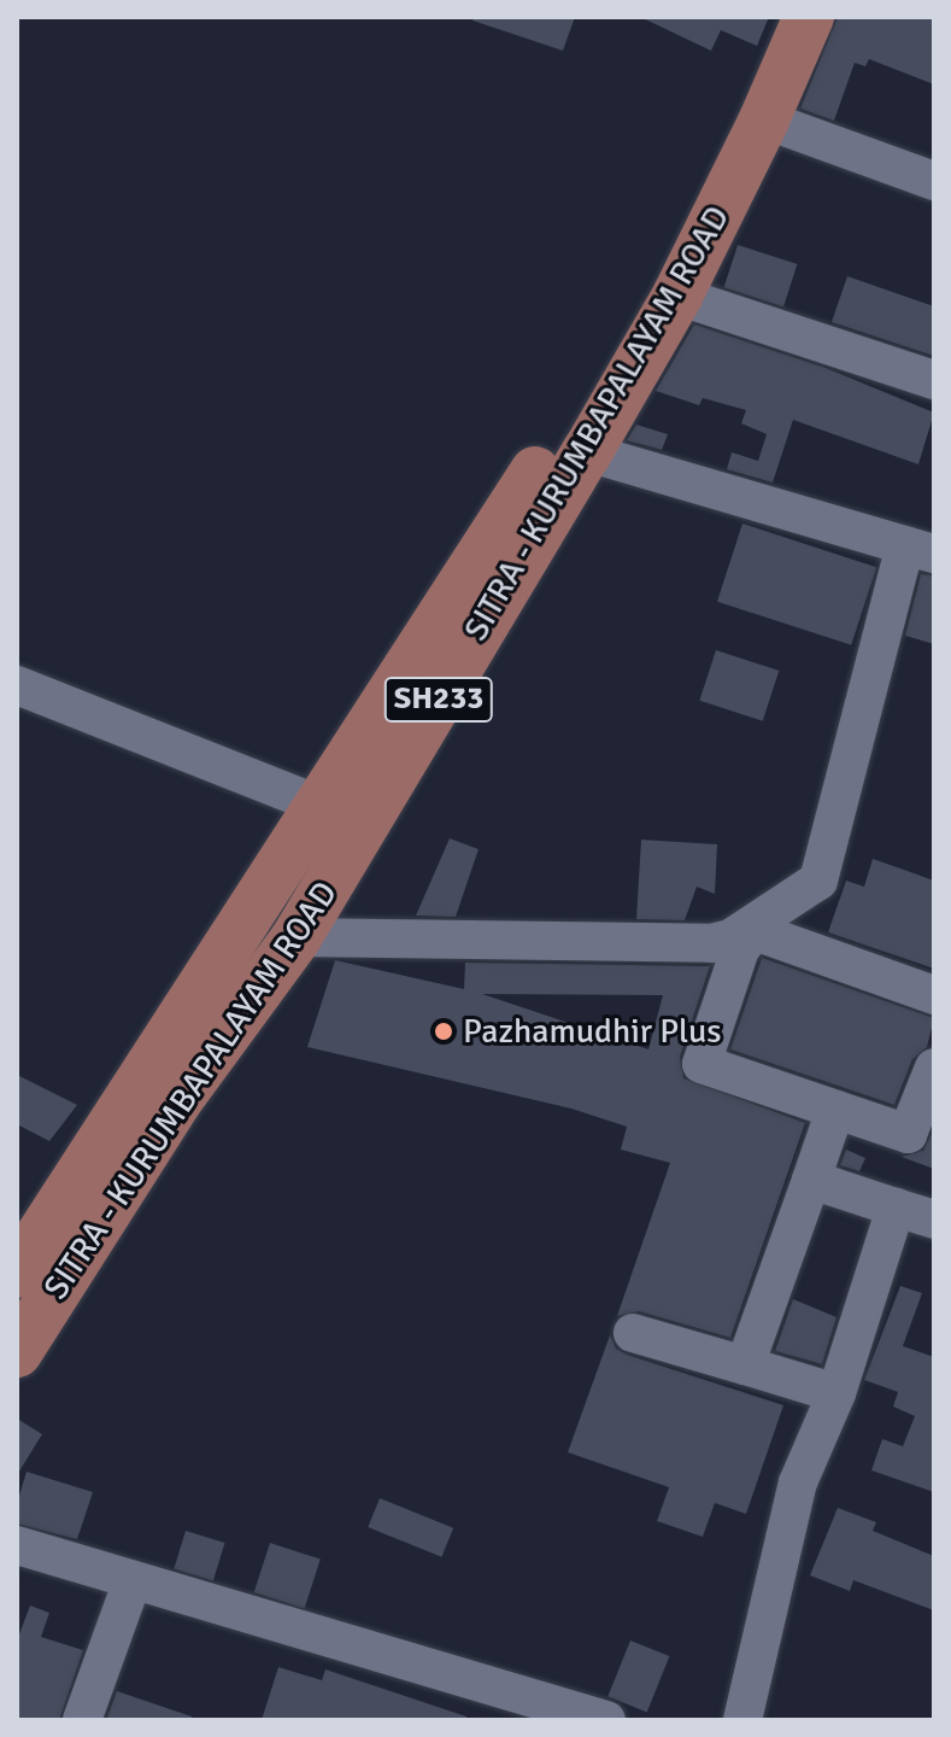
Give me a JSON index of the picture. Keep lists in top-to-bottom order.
{
  "streets": {
    "main road": ["SITRA - KURUMBAPALAYAM ROAD", "SH233"]
  },
  "places": ["Pazhamudhir Plus"]
}
